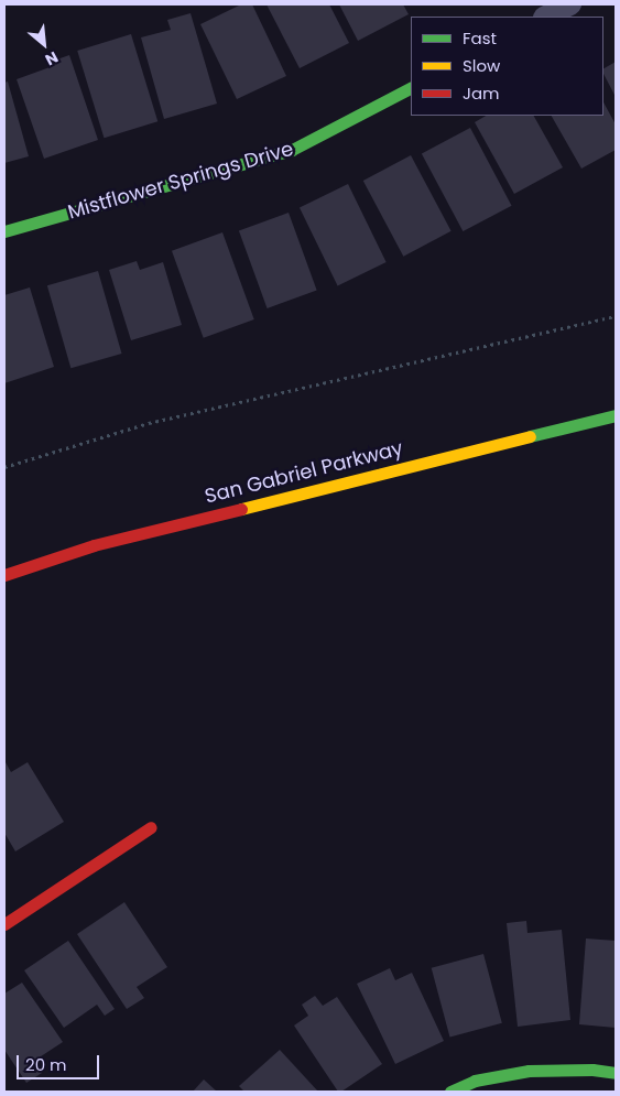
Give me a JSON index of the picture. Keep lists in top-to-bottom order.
{
  "streets": {
    "street": ["Mistflower Springs Drive", "San Gabriel Parkway"]
  },
  "legend": ["Fast", "Slow", "Jam"],
  "scale_bar": "20 m",
  "north": "bottom right"
}
